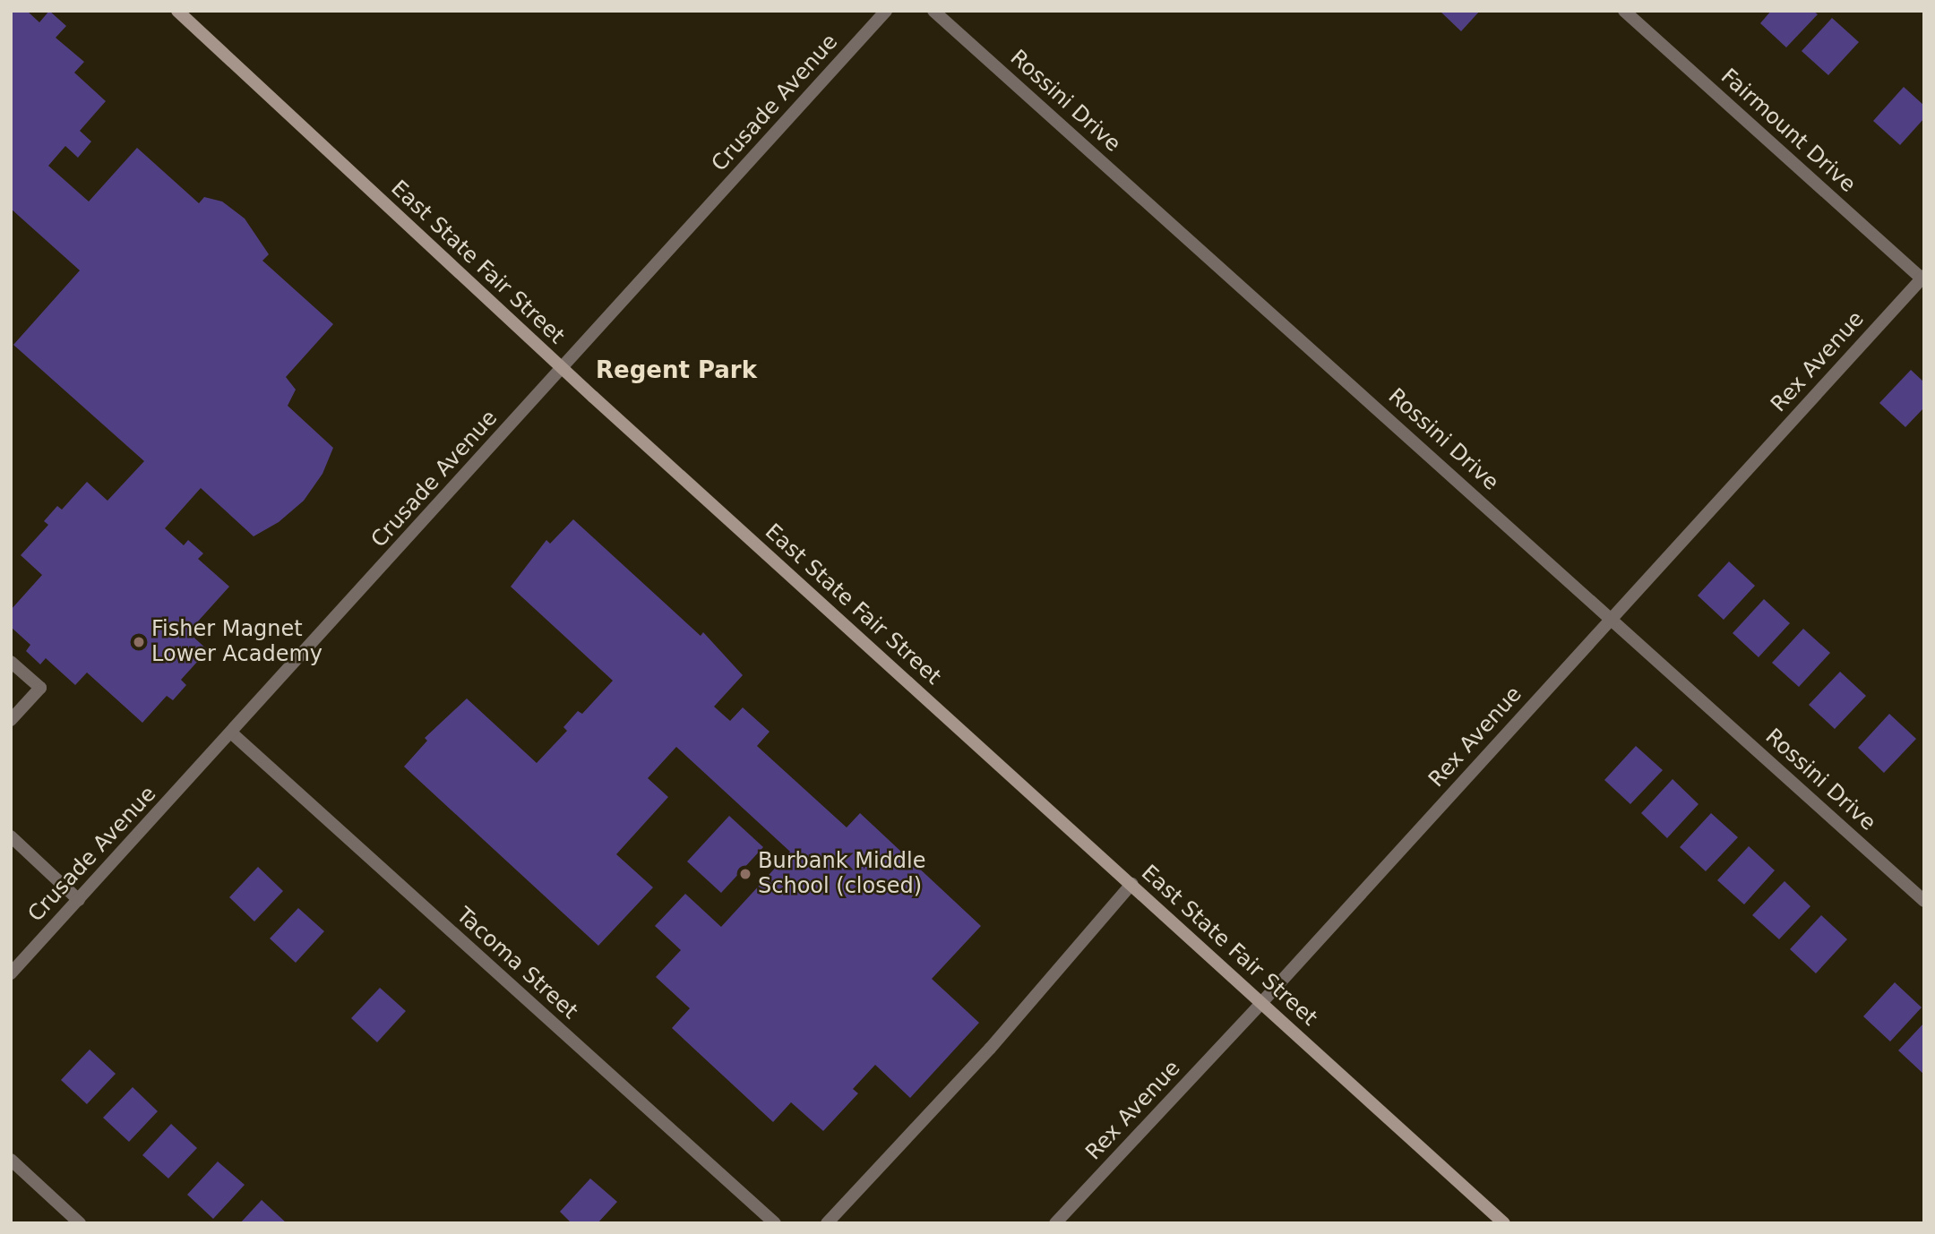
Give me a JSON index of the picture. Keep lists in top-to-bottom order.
{
  "streets": {
    "street": [
      "Rossini Drive",
      "Crusade Avenue",
      "Fairmount Drive",
      "East State Fair Street",
      "Rex Avenue",
      "Tacoma Street"
    ]
  },
  "crossings": [
    ["Rossini Drive", "Rex Avenue"],
    ["Crusade Avenue", "East State Fair Street"],
    ["Crusade Avenue", "Tacoma Street"],
    ["Fairmount Drive", "Rex Avenue"],
    ["East State Fair Street", "Rex Avenue"]
  ],
  "districts": ["Regent Park"],
  "places": ["Fisher Magnet Lower Academy", "Burbank Middle School (closed)"]
}
